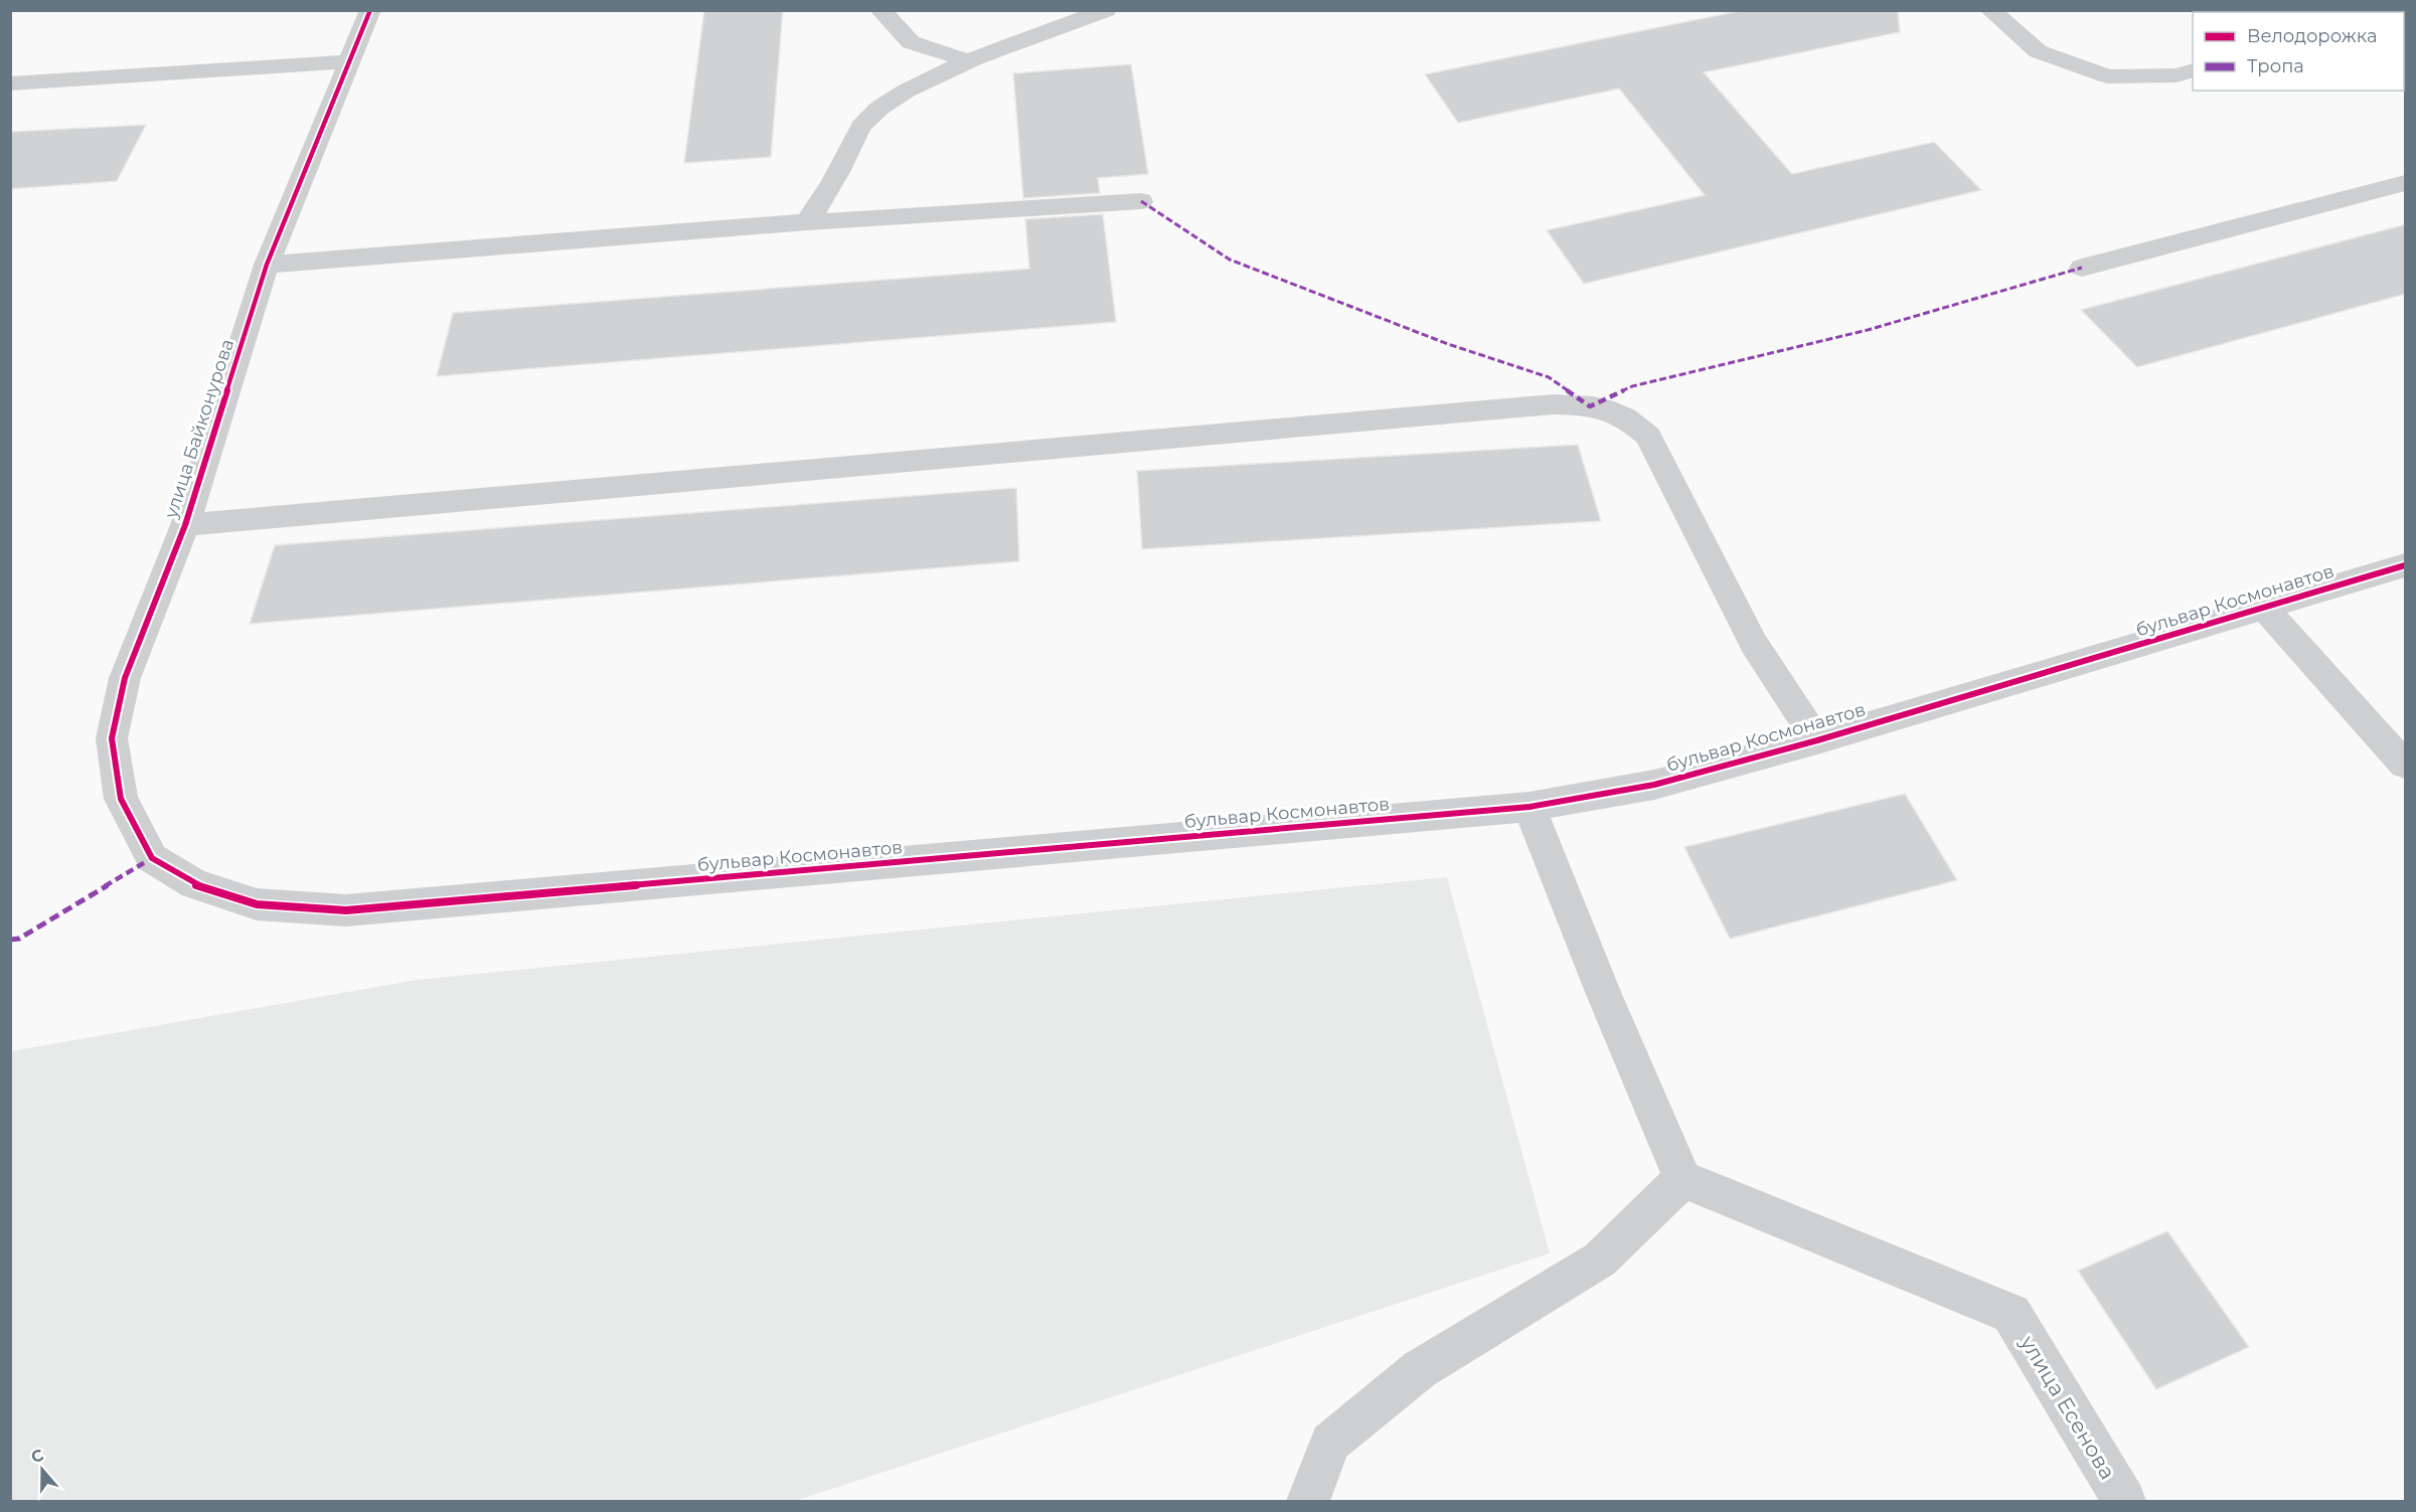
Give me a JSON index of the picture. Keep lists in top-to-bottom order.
{
  "streets": {
    "street": ["улица Байконурова", "бульвар Космонавтов", "улица Есенова"]
  },
  "crossings": [
    ["улица Байконурова", "бульвар Космонавтов"]
  ],
  "legend": ["Велодорожка", "Тропа"],
  "north": "top"
}
